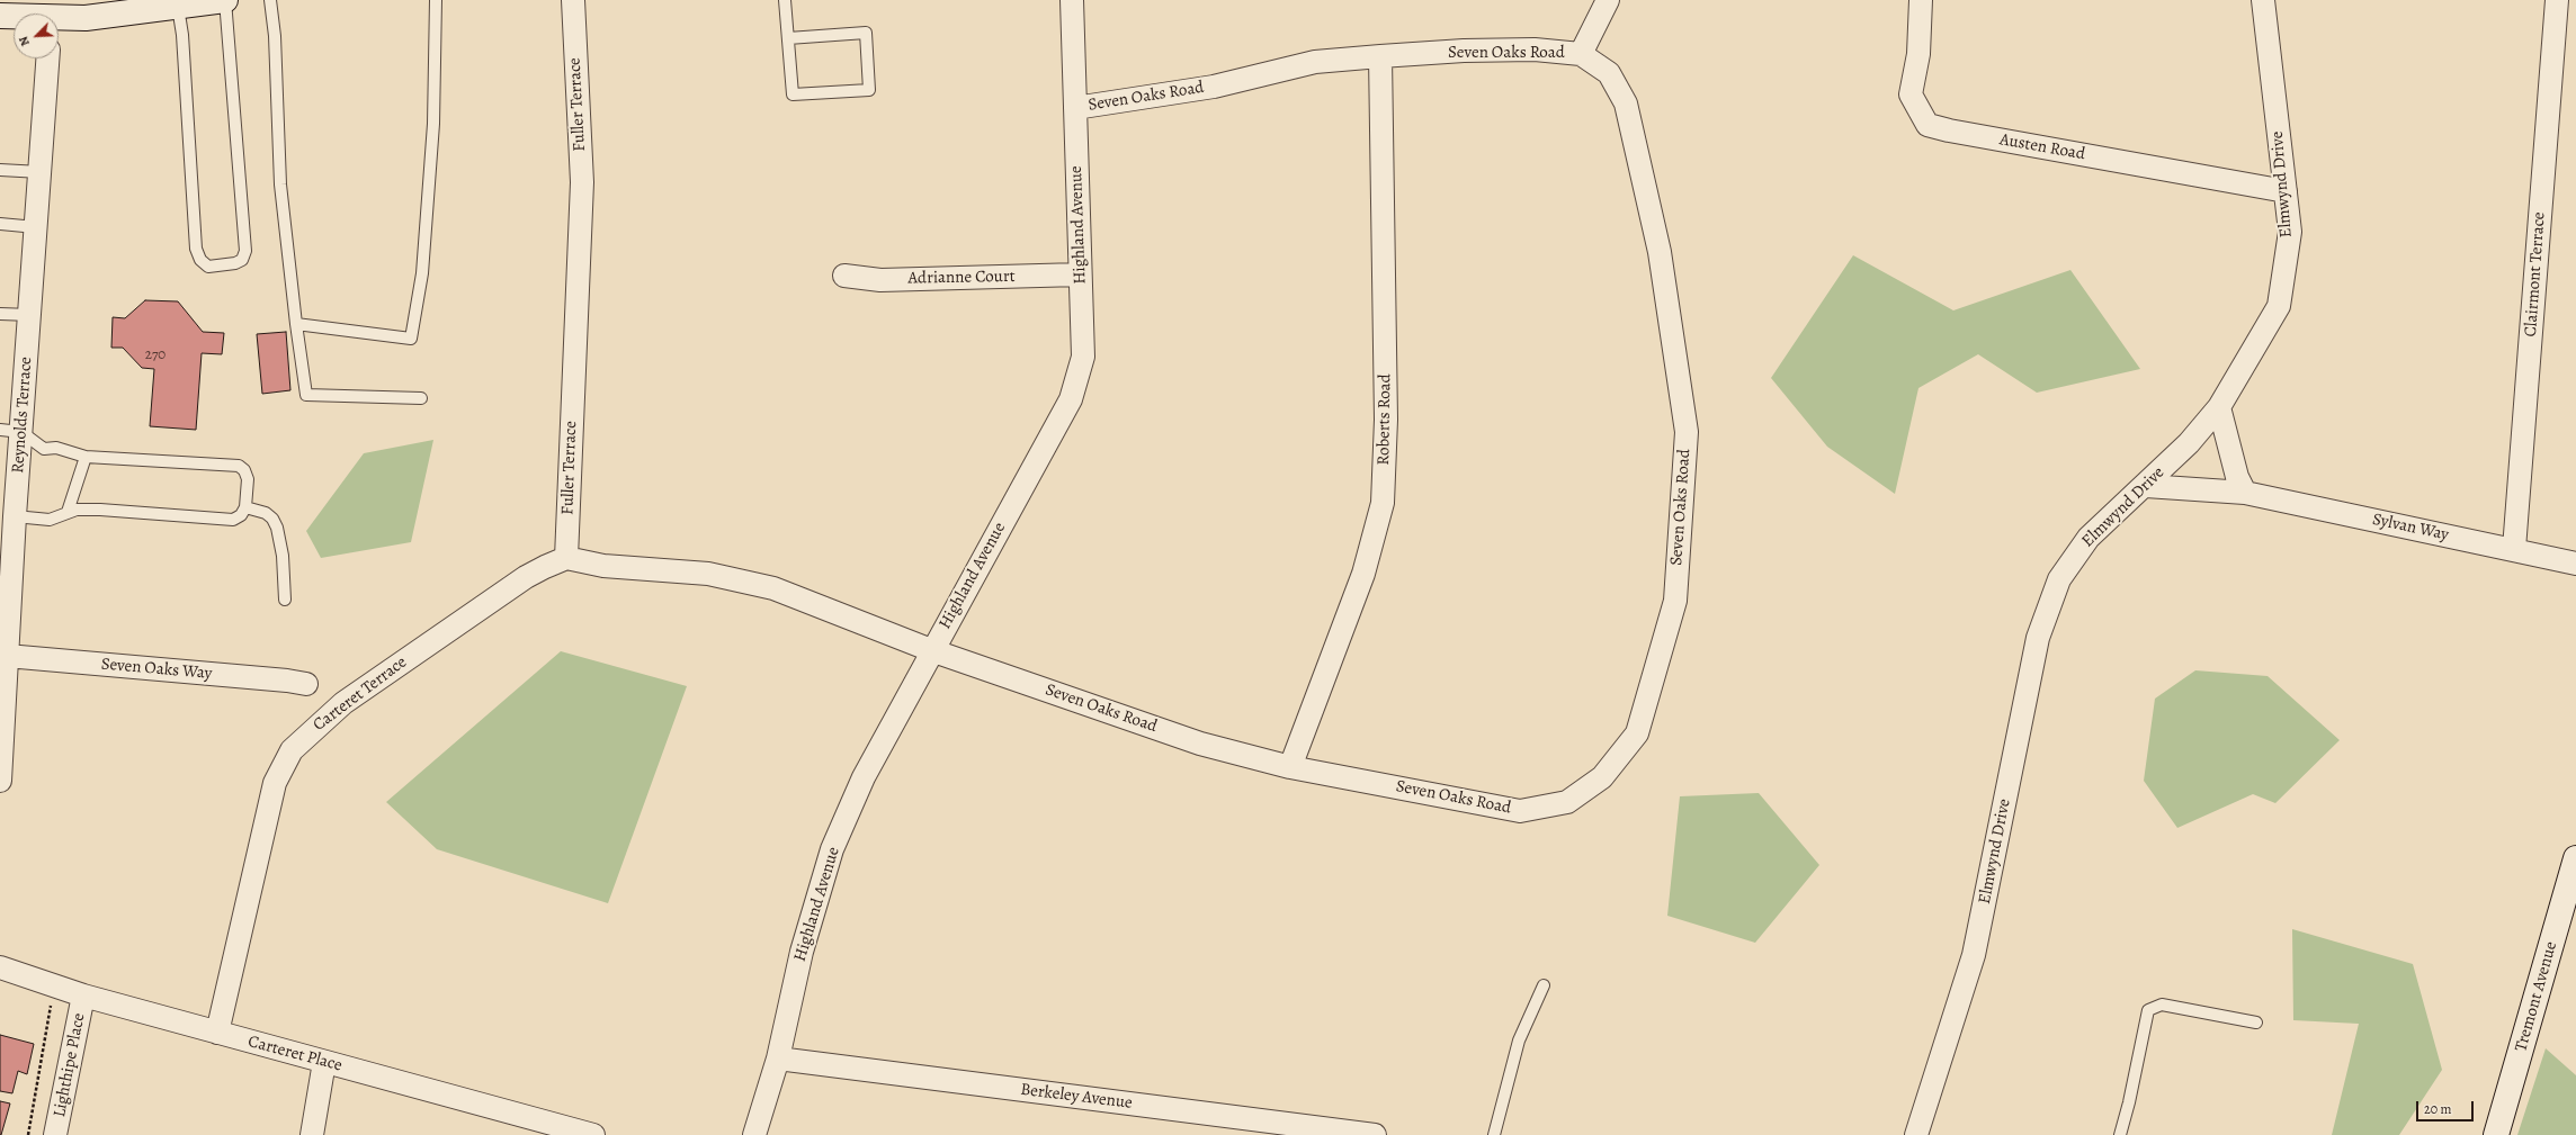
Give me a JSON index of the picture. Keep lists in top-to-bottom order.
{
  "streets": {
    "street": [
      "Seven Oaks Road",
      "Fuller Terrace",
      "Austen Road",
      "Elmwynd Drive",
      "Highland Avenue",
      "Clairmont Terrace",
      "Adrianne Court",
      "Reynolds Terrace",
      "Roberts Road",
      "Sylvan Way",
      "Seven Oaks Way",
      "Carteret Terrace",
      "Tremont Avenue",
      "Carteret Place",
      "Lighthipe Place",
      "Berkeley Avenue"
    ]
  },
  "crossings": [
    ["Seven Oaks Road", "Highland Avenue"],
    ["Seven Oaks Road", "Roberts Road"],
    ["Fuller Terrace", "Carteret Terrace"],
    ["Austen Road", "Elmwynd Drive"],
    ["Elmwynd Drive", "Sylvan Way"],
    ["Highland Avenue", "Adrianne Court"],
    ["Highland Avenue", "Berkeley Avenue"],
    ["Clairmont Terrace", "Sylvan Way"],
    ["Reynolds Terrace", "Seven Oaks Way"],
    ["Carteret Terrace", "Carteret Place"],
    ["Carteret Place", "Lighthipe Place"]
  ],
  "house_numbers": ["270"],
  "scale_bar": "20 m",
  "north": "bottom left"
}
